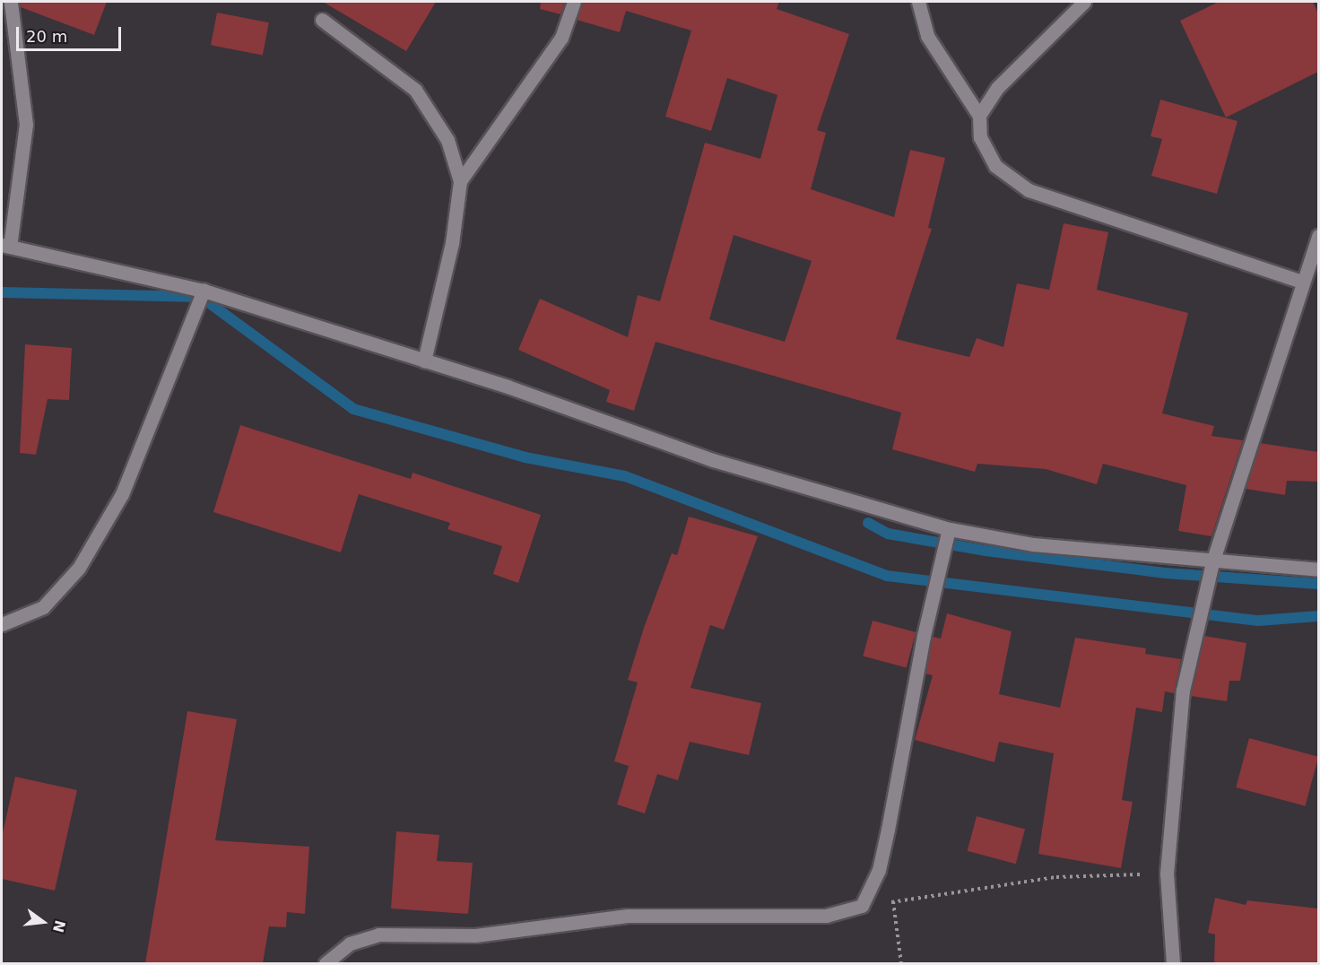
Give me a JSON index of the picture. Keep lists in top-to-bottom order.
{
  "scale_bar": "20 m",
  "north": "right"
}
